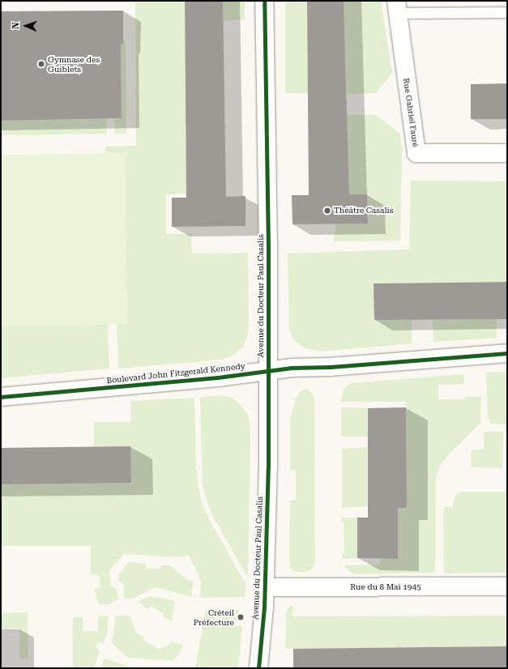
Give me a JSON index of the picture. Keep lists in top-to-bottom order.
{
  "streets": {
    "street": [
      "Rue Gabriel Fauré",
      "Avenue du Docteur Paul Casalis",
      "Boulevard John Fitzgerald Kennedy",
      "Rue du 8 Mai 1945"
    ]
  },
  "crossings": [
    ["Avenue du Docteur Paul Casalis", "Boulevard John Fitzgerald Kennedy"],
    ["Avenue du Docteur Paul Casalis", "Rue du 8 Mai 1945"]
  ],
  "places": ["Gymnase des Guiblets", "Théâtre Casalis", "Créteil Préfecture"],
  "north": "left"
}
